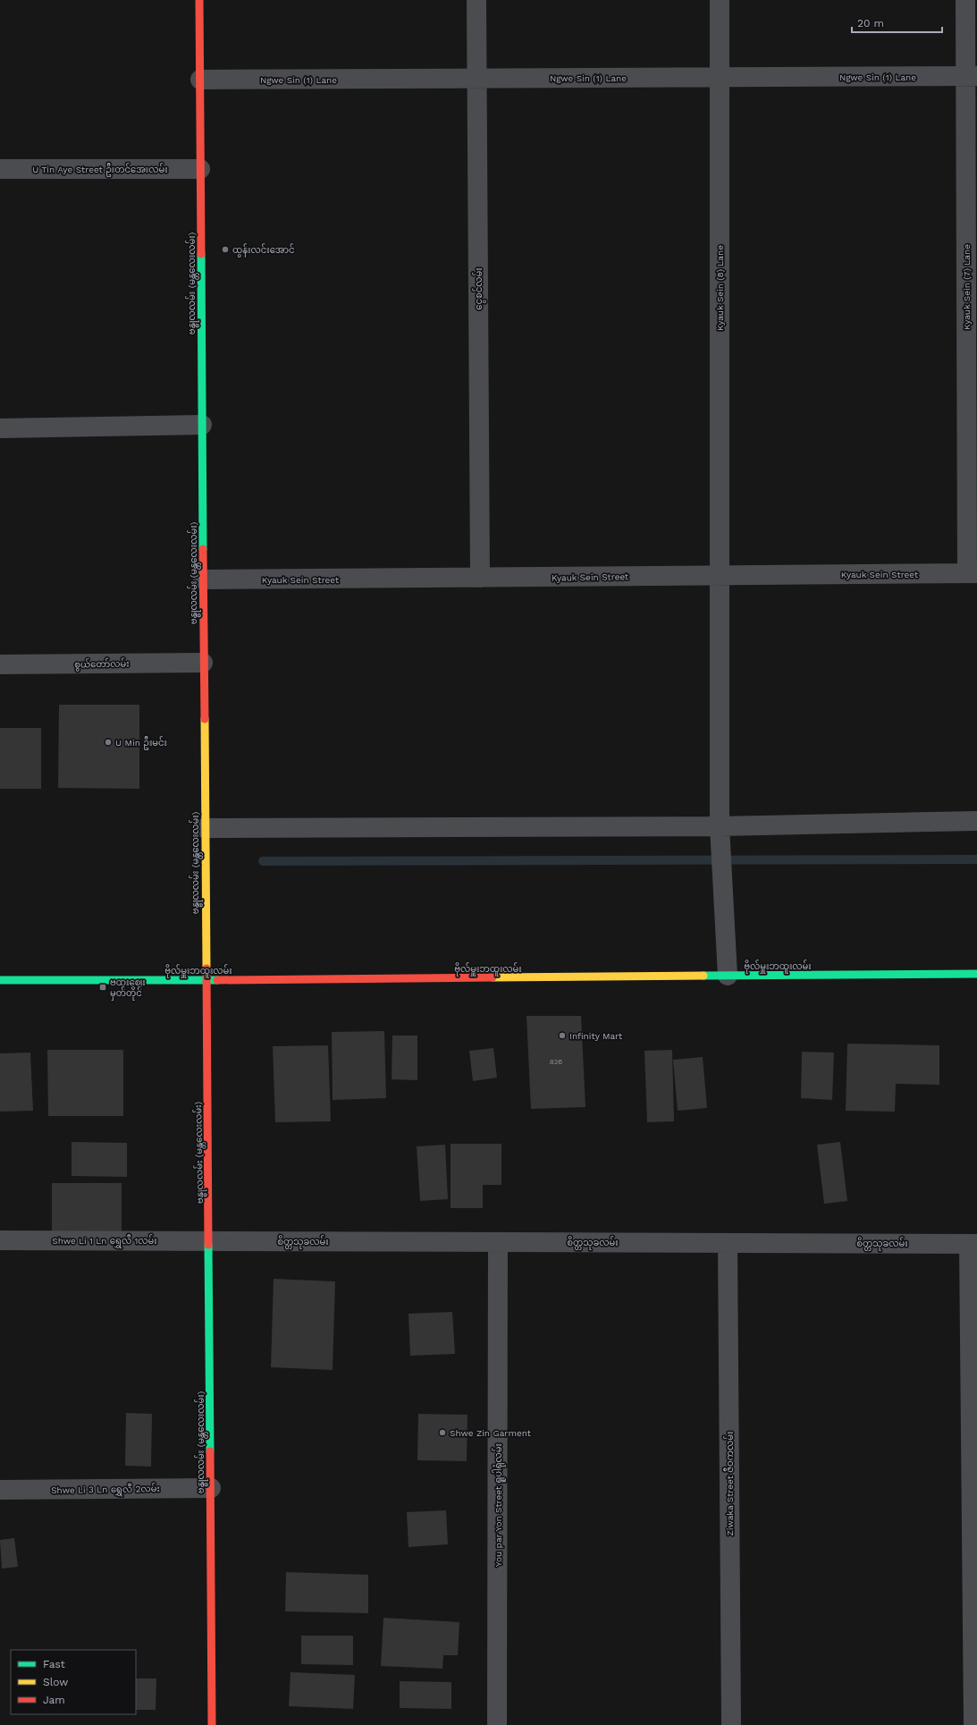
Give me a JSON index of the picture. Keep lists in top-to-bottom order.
{
  "streets": {
    "street": [
      "Ngwe Sin (1) Lane",
      "U Tin Aye Street ဦးတင်အေးလမ်း",
      "ဗန္ဓုလလမ်း (မန္တလေးလမ်း)",
      "Kyauk Sein (7) Lane",
      "Kyauk Sein (8) Lane",
      "ငွေစင်လမ်း",
      "Kyauk Sein Street",
      "စွယ်တော်လမ်း",
      "ဗိုလ်မှူးဘထူးလမ်း",
      "Shwe Li 1 Ln ရွှေလီ 1လမ်း",
      "စိတ္တသုခလမ်း",
      "Ziwaka Street ဇီဝကလမ်း",
      "Shwe Li 3 Ln ရွှေလီ 2လမ်း",
      "You par Yon Street ရူပါရုံလမ်း"
    ]
  },
  "crossings": [
    ["Ngwe Sin (1) Lane", "ဗန္ဓုလလမ်း (မန္တလေးလမ်း)"],
    ["Ngwe Sin (1) Lane", "Kyauk Sein (7) Lane"],
    ["Ngwe Sin (1) Lane", "Kyauk Sein (8) Lane"],
    ["Ngwe Sin (1) Lane", "ငွေစင်လမ်း"],
    ["U Tin Aye Street ဦးတင်အေးလမ်း", "ဗန္ဓုလလမ်း (မန္တလေးလမ်း)"],
    ["ဗန္ဓုလလမ်း (မန္တလေးလမ်း)", "Kyauk Sein Street"],
    ["ဗန္ဓုလလမ်း (မန္တလေးလမ်း)", "စွယ်တော်လမ်း"],
    ["ဗန္ဓုလလမ်း (မန္တလေးလမ်း)", "ဗိုလ်မှူးဘထူးလမ်း"],
    ["ဗန္ဓုလလမ်း (မန္တလေးလမ်း)", "Shwe Li 1 Ln ရွှေလီ 1လမ်း"],
    ["ဗန္ဓုလလမ်း (မန္တလေးလမ်း)", "စိတ္တသုခလမ်း"],
    ["ဗန္ဓုလလမ်း (မန္တလေးလမ်း)", "Shwe Li 3 Ln ရွှေလီ 2လမ်း"],
    ["Kyauk Sein (7) Lane", "Kyauk Sein Street"],
    ["Kyauk Sein (8) Lane", "Kyauk Sein Street"],
    ["Kyauk Sein (8) Lane", "ဗိုလ်မှူးဘထူးလမ်း"],
    ["ငွေစင်လမ်း", "Kyauk Sein Street"],
    ["Shwe Li 1 Ln ရွှေလီ 1လမ်း", "စိတ္တသုခလမ်း"],
    ["စိတ္တသုခလမ်း", "Ziwaka Street ဇီဝကလမ်း"],
    ["စိတ္တသုခလမ်း", "You par Yon Street ရူပါရုံလမ်း"]
  ],
  "places": {
    "other": [
      "ထွန်းလင်းအောင်",
      "U Min ဦးမင်း",
      "Infinity Mart",
      "Shwe Zin Garment"
    ],
    "transit": ["ဗထူးဈေး မှတ်တိုင်"]
  },
  "house_numbers": ["826"],
  "legend": ["Fast", "Slow", "Jam"],
  "scale_bar": "20 m"
}
